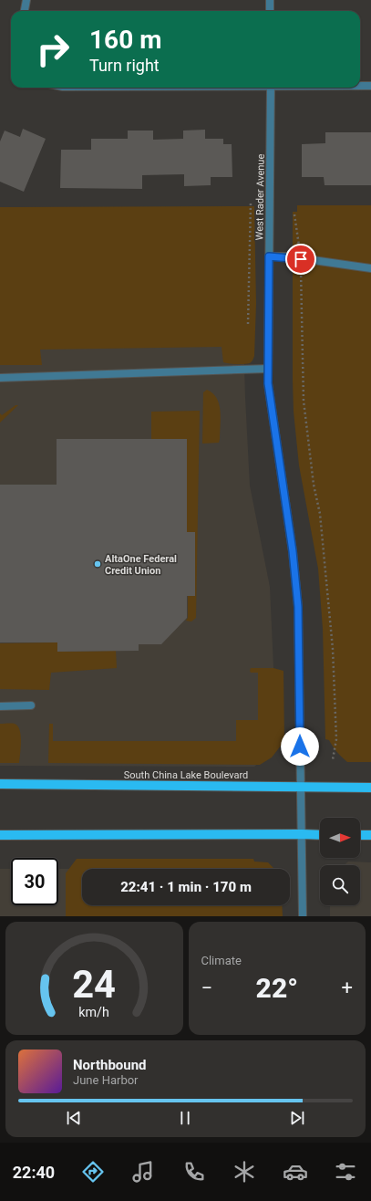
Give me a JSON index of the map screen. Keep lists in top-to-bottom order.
{
  "streets": {
    "main road": ["South China Lake Boulevard"],
    "street": ["West Rader Avenue"]
  },
  "crossings": [
    ["West Rader Avenue", "South China Lake Boulevard"]
  ],
  "places": ["AltaOne Federal Credit Union"],
  "north": "right",
  "page": {
    "turn": ["160 m", "Turn right"],
    "limit": "30",
    "trip": "22:41 · 1 min · 170 m",
    "tile": "Climate",
    "heat": ["−", "22°", "+"],
    "song": ["Northbound", "June Harbor"],
    "tabs": "22:40",
    "gauge": ["24", "km/h"]
  }
}
